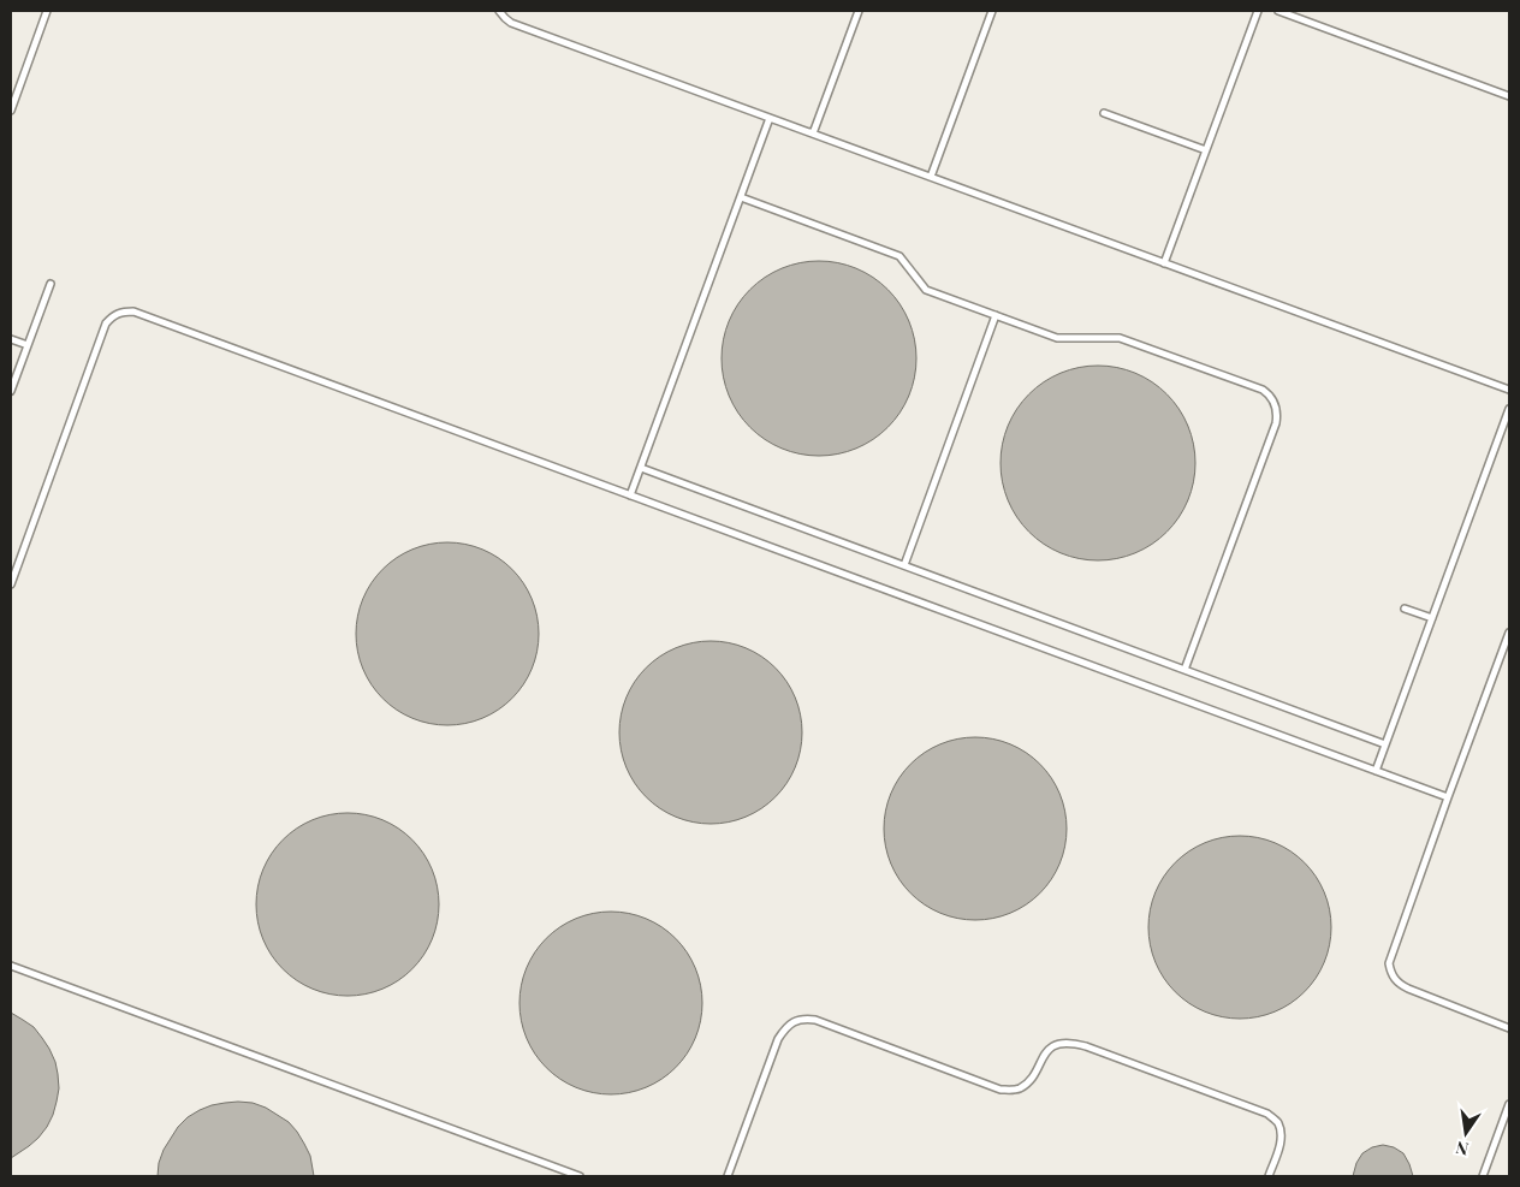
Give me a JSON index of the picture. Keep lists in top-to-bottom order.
{
  "north": "bottom"
}
